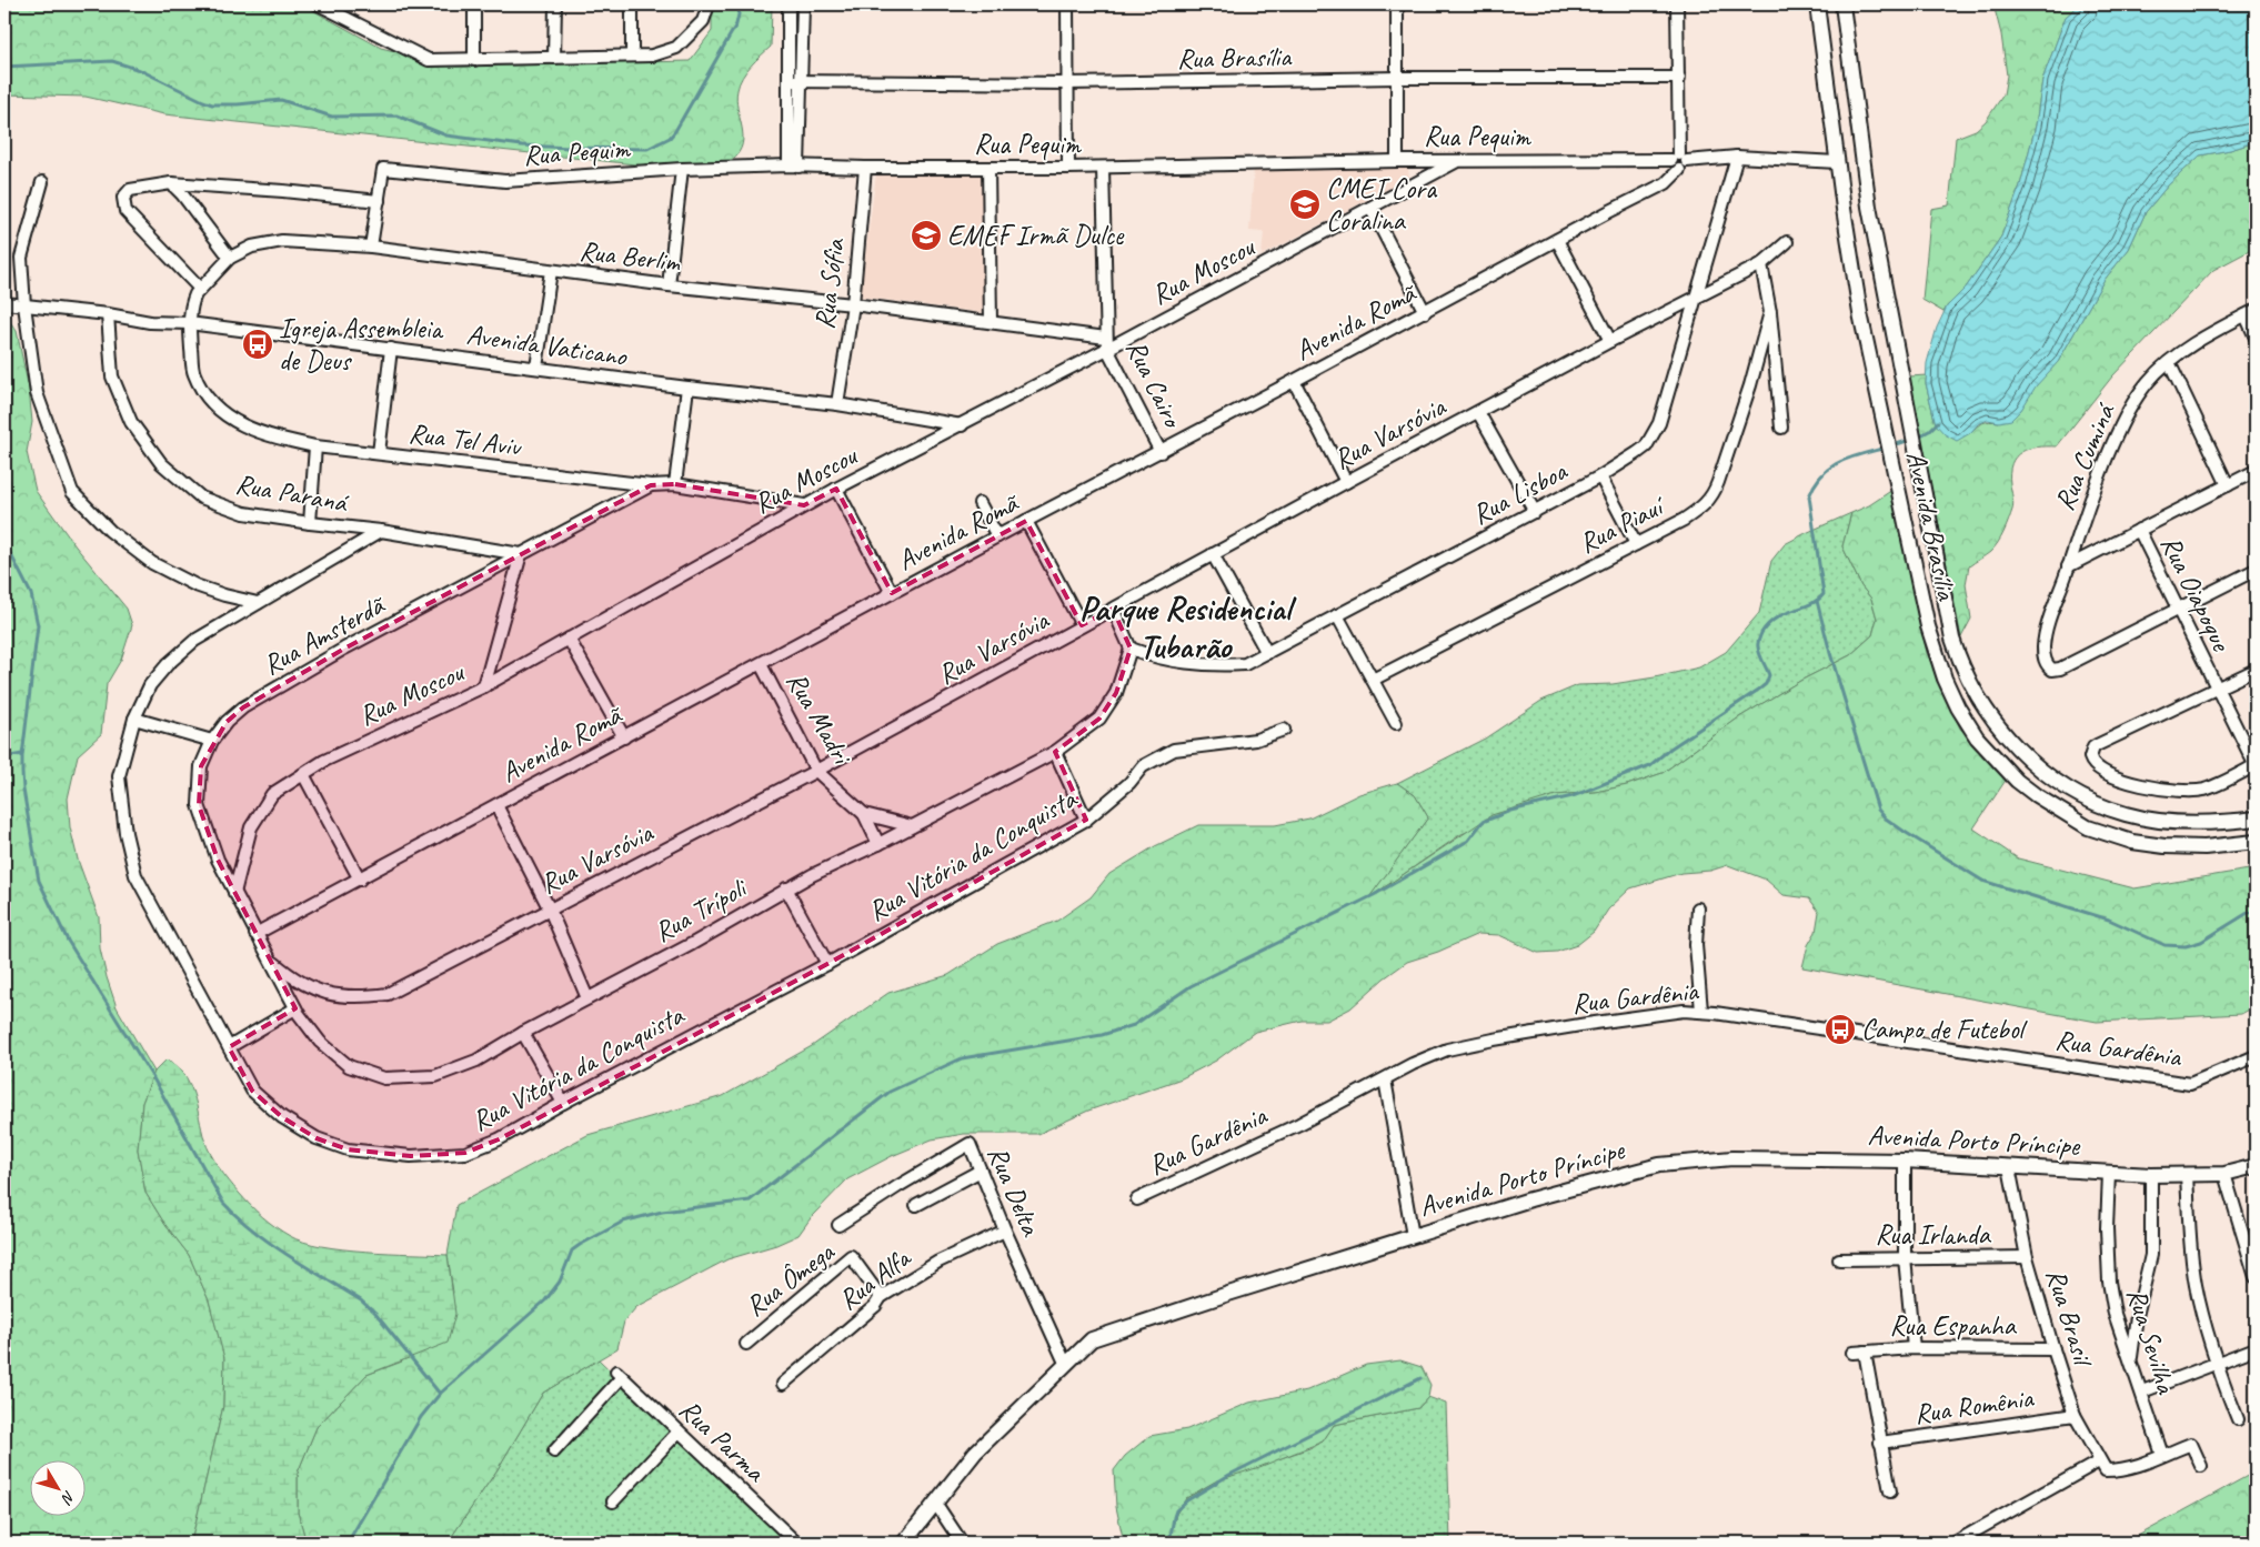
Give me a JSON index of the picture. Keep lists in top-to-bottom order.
{
  "streets": {
    "street": [
      "Rua Brasília",
      "Rua Pequim",
      "Rua Berlim",
      "Rua Moscou",
      "Rua Sófia",
      "Avenida Romã",
      "Avenida Vaticano",
      "Rua Cairo",
      "Rua Varsóvia",
      "Rua Tel Aviv",
      "Rua Cuminá",
      "Rua Paraná",
      "Rua Lisboa",
      "Rua Piauí",
      "Avenida Brasília",
      "Rua Oiapoque",
      "Rua Amsterdã",
      "Rua Madri",
      "Rua Vitória da Conquista",
      "Rua Trípoli",
      "Rua Gardênia",
      "Avenida Porto Príncipe",
      "Rua Delta",
      "Rua Irlanda",
      "Rua Ômega",
      "Rua Alfa",
      "Rua Brasil",
      "Rua Espanha",
      "Rua Sevilha",
      "Rua Romênia",
      "Rua Parma"
    ]
  },
  "crossings": [
    ["Rua Pequim", "Rua Moscou"],
    ["Rua Pequim", "Rua Sófia"],
    ["Rua Pequim", "Avenida Romã"],
    ["Rua Pequim", "Rua Cairo"],
    ["Rua Pequim", "Rua Lisboa"],
    ["Rua Pequim", "Avenida Brasília"],
    ["Rua Berlim", "Rua Sófia"],
    ["Rua Berlim", "Avenida Vaticano"],
    ["Rua Berlim", "Rua Cairo"],
    ["Rua Berlim", "Rua Tel Aviv"],
    ["Rua Moscou", "Avenida Vaticano"],
    ["Rua Moscou", "Rua Cairo"],
    ["Rua Moscou", "Rua Tel Aviv"],
    ["Rua Moscou", "Rua Amsterdã"],
    ["Rua Sófia", "Avenida Vaticano"],
    ["Avenida Romã", "Rua Cairo"],
    ["Avenida Romã", "Rua Amsterdã"],
    ["Avenida Romã", "Rua Madri"],
    ["Avenida Romã", "Rua Trípoli"],
    ["Avenida Vaticano", "Rua Tel Aviv"],
    ["Avenida Vaticano", "Rua Paraná"],
    ["Rua Varsóvia", "Rua Lisboa"],
    ["Rua Varsóvia", "Rua Madri"],
    ["Rua Varsóvia", "Rua Trípoli"],
    ["Rua Tel Aviv", "Rua Amsterdã"],
    ["Rua Cuminá", "Rua Oiapoque"],
    ["Rua Paraná", "Rua Amsterdã"],
    ["Rua Paraná", "Rua Vitória da Conquista"],
    ["Rua Lisboa", "Rua Trípoli"],
    ["Rua Amsterdã", "Rua Trípoli"],
    ["Rua Madri", "Rua Trípoli"],
    ["Avenida Porto Príncipe", "Rua Delta"],
    ["Avenida Porto Príncipe", "Rua Brasil"],
    ["Avenida Porto Príncipe", "Rua Sevilha"],
    ["Rua Delta", "Rua Alfa"],
    ["Rua Irlanda", "Rua Brasil"],
    ["Rua Ômega", "Rua Alfa"],
    ["Rua Brasil", "Rua Espanha"],
    ["Rua Brasil", "Rua Romênia"]
  ],
  "districts": ["Parque Residencial Tubarão"],
  "places": {
    "school or university": ["CMEI Cora Coralina", "EMEF Irmã Dulce"],
    "bus stop": ["Igreja Assembleia de Deus", "Campo de Futebol"]
  },
  "north": "bottom right"
}
